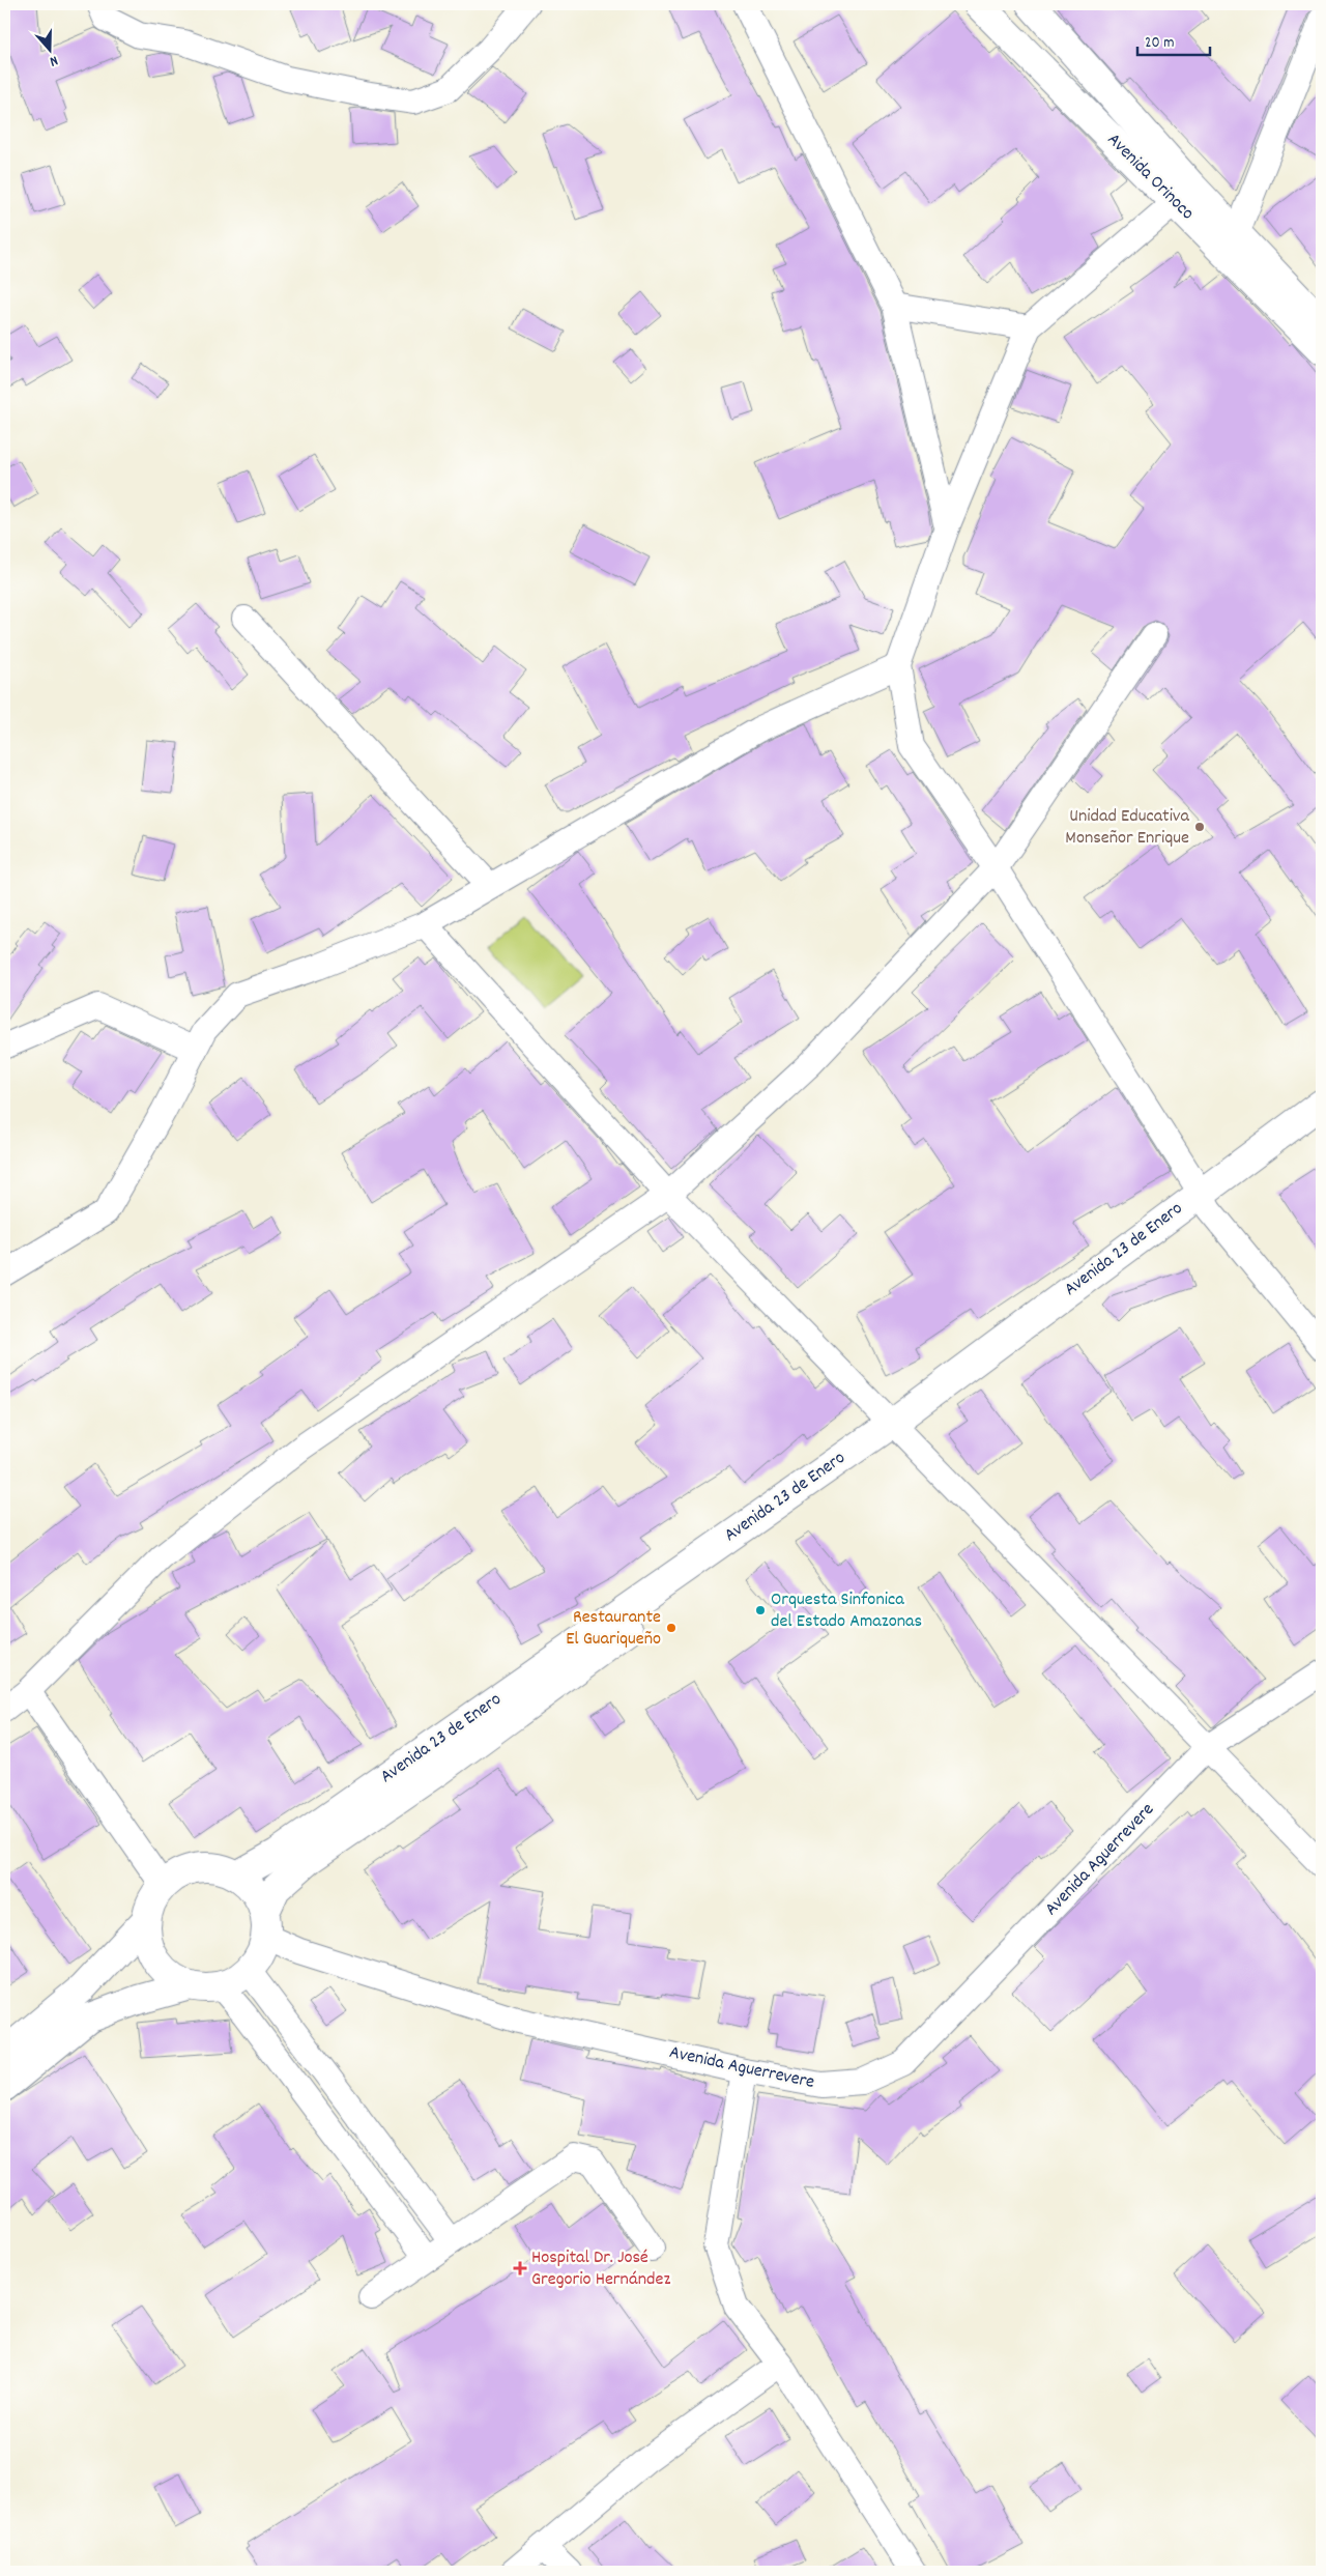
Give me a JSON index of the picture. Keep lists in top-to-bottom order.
{
  "streets": {
    "main road": ["Avenida Orinoco", "Avenida 23 de Enero"],
    "street": ["Avenida Aguerrevere"]
  },
  "crossings": [
    ["Avenida 23 de Enero", "Avenida Aguerrevere"]
  ],
  "places": {
    "other": ["Unidad Educativa Monseñor Enrique", "Orquesta Sinfonica del Estado Amazonas", "Restaurante El Guariqueño"],
    "health": ["Hospital Dr. José Gregorio Hernández"]
  },
  "scale_bar": "20 m",
  "north": "bottom"
}
